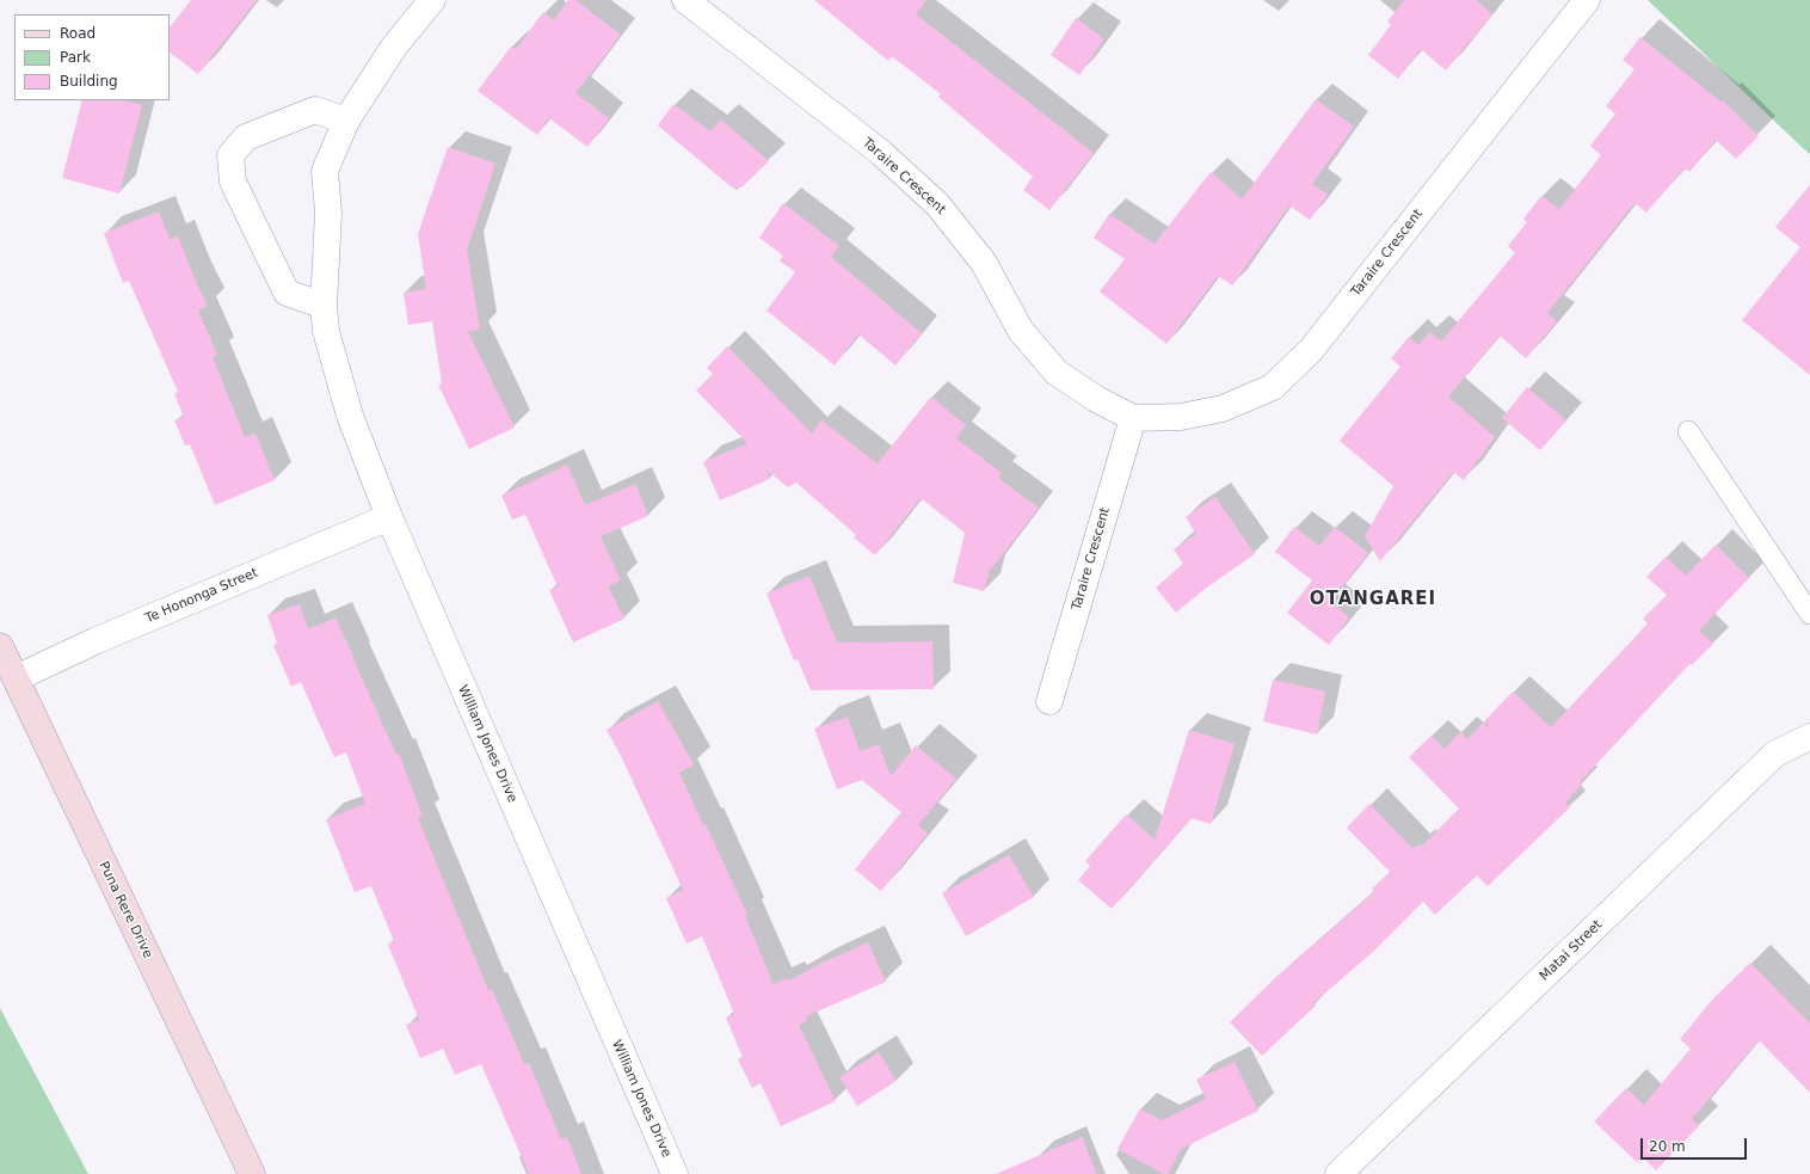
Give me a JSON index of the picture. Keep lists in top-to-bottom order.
{
  "streets": {
    "main road": ["Puna Rere Drive"],
    "street": [
      "Taraire Crescent",
      "Te Hononga Street",
      "William Jones Drive",
      "Matai Street"
    ]
  },
  "crossings": [
    ["Te Hononga Street", "William Jones Drive"],
    ["Te Hononga Street", "Puna Rere Drive"]
  ],
  "districts": ["OTANGAREI"],
  "legend": ["Road", "Park", "Building"],
  "scale_bar": "20 m"
}
